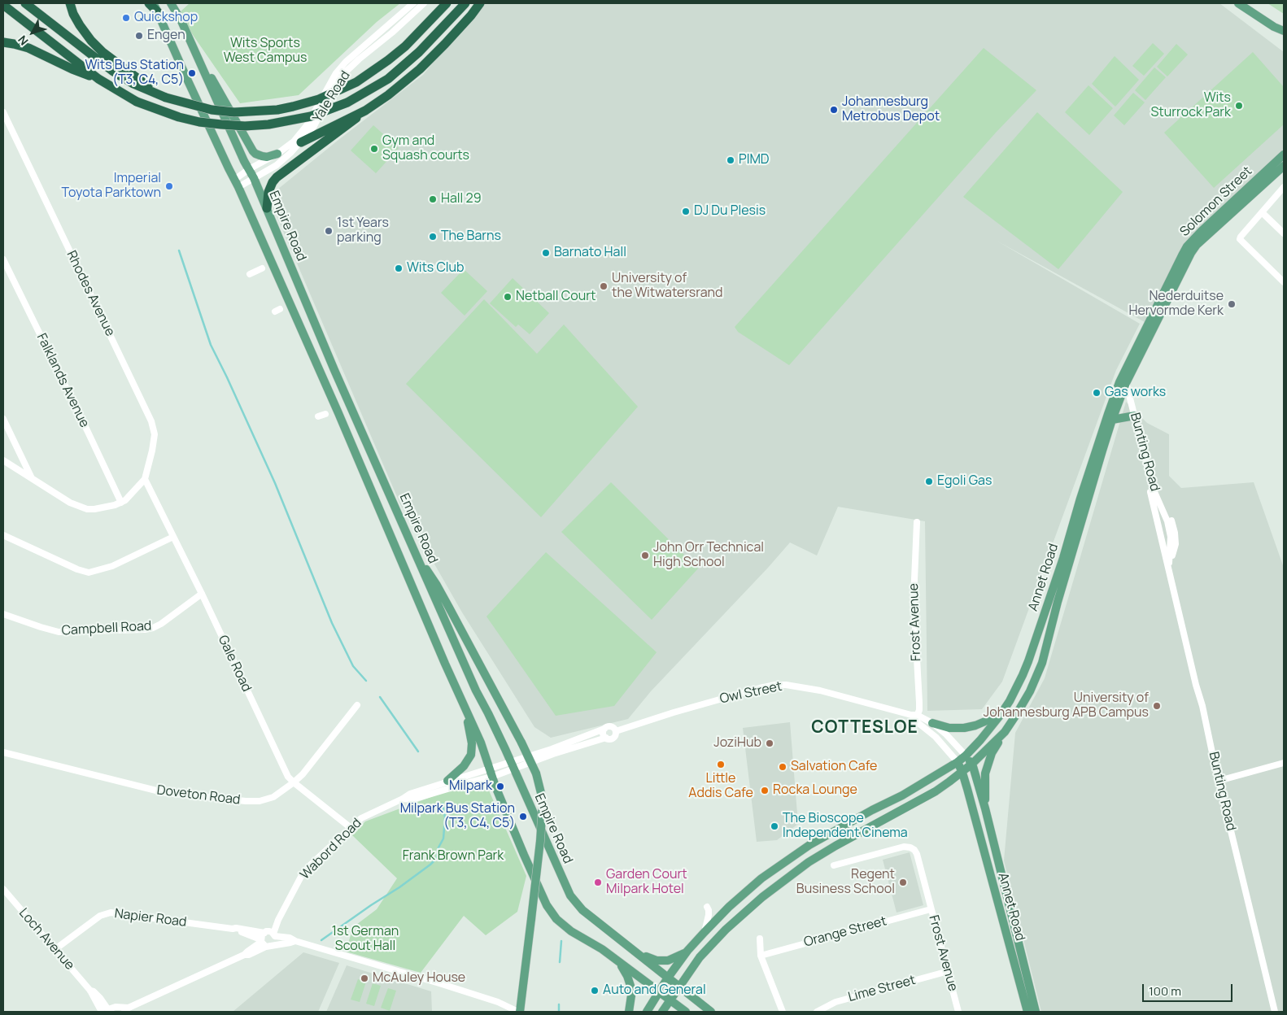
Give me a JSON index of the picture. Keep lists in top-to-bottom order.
{
  "streets": {
    "main road": ["Solomon Street", "Empire Road", "Annet Road"],
    "street": [
      "Yale Road",
      "Rhodes Avenue",
      "Falklands Avenue",
      "Bunting Road",
      "Frost Avenue",
      "Campbell Road",
      "Gale Road",
      "Owl Street",
      "Doveton Road",
      "Wabord Road",
      "Napier Road",
      "Orange Street",
      "Loch Avenue",
      "Lime Street"
    ]
  },
  "crossings": [
    ["Yale Road", "Empire Road"],
    ["Solomon Street", "Bunting Road"],
    ["Solomon Street", "Annet Road"],
    ["Empire Road", "Wabord Road"],
    ["Rhodes Avenue", "Gale Road"],
    ["Bunting Road", "Annet Road"],
    ["Annet Road", "Owl Street"],
    ["Frost Avenue", "Owl Street"],
    ["Frost Avenue", "Orange Street"],
    ["Frost Avenue", "Lime Street"],
    ["Campbell Road", "Gale Road"],
    ["Gale Road", "Doveton Road"],
    ["Gale Road", "Wabord Road"],
    ["Wabord Road", "Napier Road"],
    ["Wabord Road", "Loch Avenue"],
    ["Napier Road", "Loch Avenue"]
  ],
  "districts": ["COTTESLOE"],
  "parks": ["Wits Sports West Campus", "Frank Brown Park", "1st German Scout Hall"],
  "places": [
    "Quickshop",
    "Engen",
    "Wits Bus Station (T3, C4, C5)",
    "Wits Sturrock Park",
    "Johannesburg Metrobus Depot",
    "Gym and Squash courts",
    "PIMD",
    "Imperial Toyota Parktown",
    "Hall 29",
    "DJ Du Plesis",
    "1st Years parking",
    "The Barns",
    "Barnato Hall",
    "Wits Club",
    "University of the Witwatersrand",
    "Netball Court",
    "Nederduitse Hervormde Kerk",
    "Gas works",
    "Egoli Gas",
    "John Orr Technical High School",
    "University of Johannesburg APB Campus",
    "JoziHub",
    "Little Addis Cafe",
    "Salvation Cafe",
    "Milpark",
    "Rocka Lounge",
    "Milpark Bus Station (T3, C4, C5)",
    "The Bioscope Independent Cinema",
    "Garden Court Milpark Hotel",
    "Regent Business School",
    "McAuley House",
    "Auto and General"
  ],
  "scale_bar": "100 m",
  "north": "bottom left"
}
